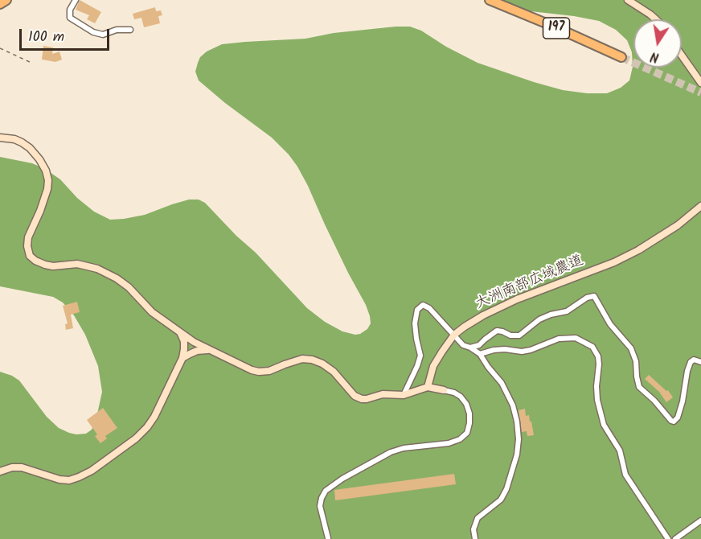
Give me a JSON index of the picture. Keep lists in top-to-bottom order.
{
  "streets": {
    "highway": ["197"],
    "street": ["大洲南部広域農道"]
  },
  "scale_bar": "100 m",
  "north": "bottom"
}
